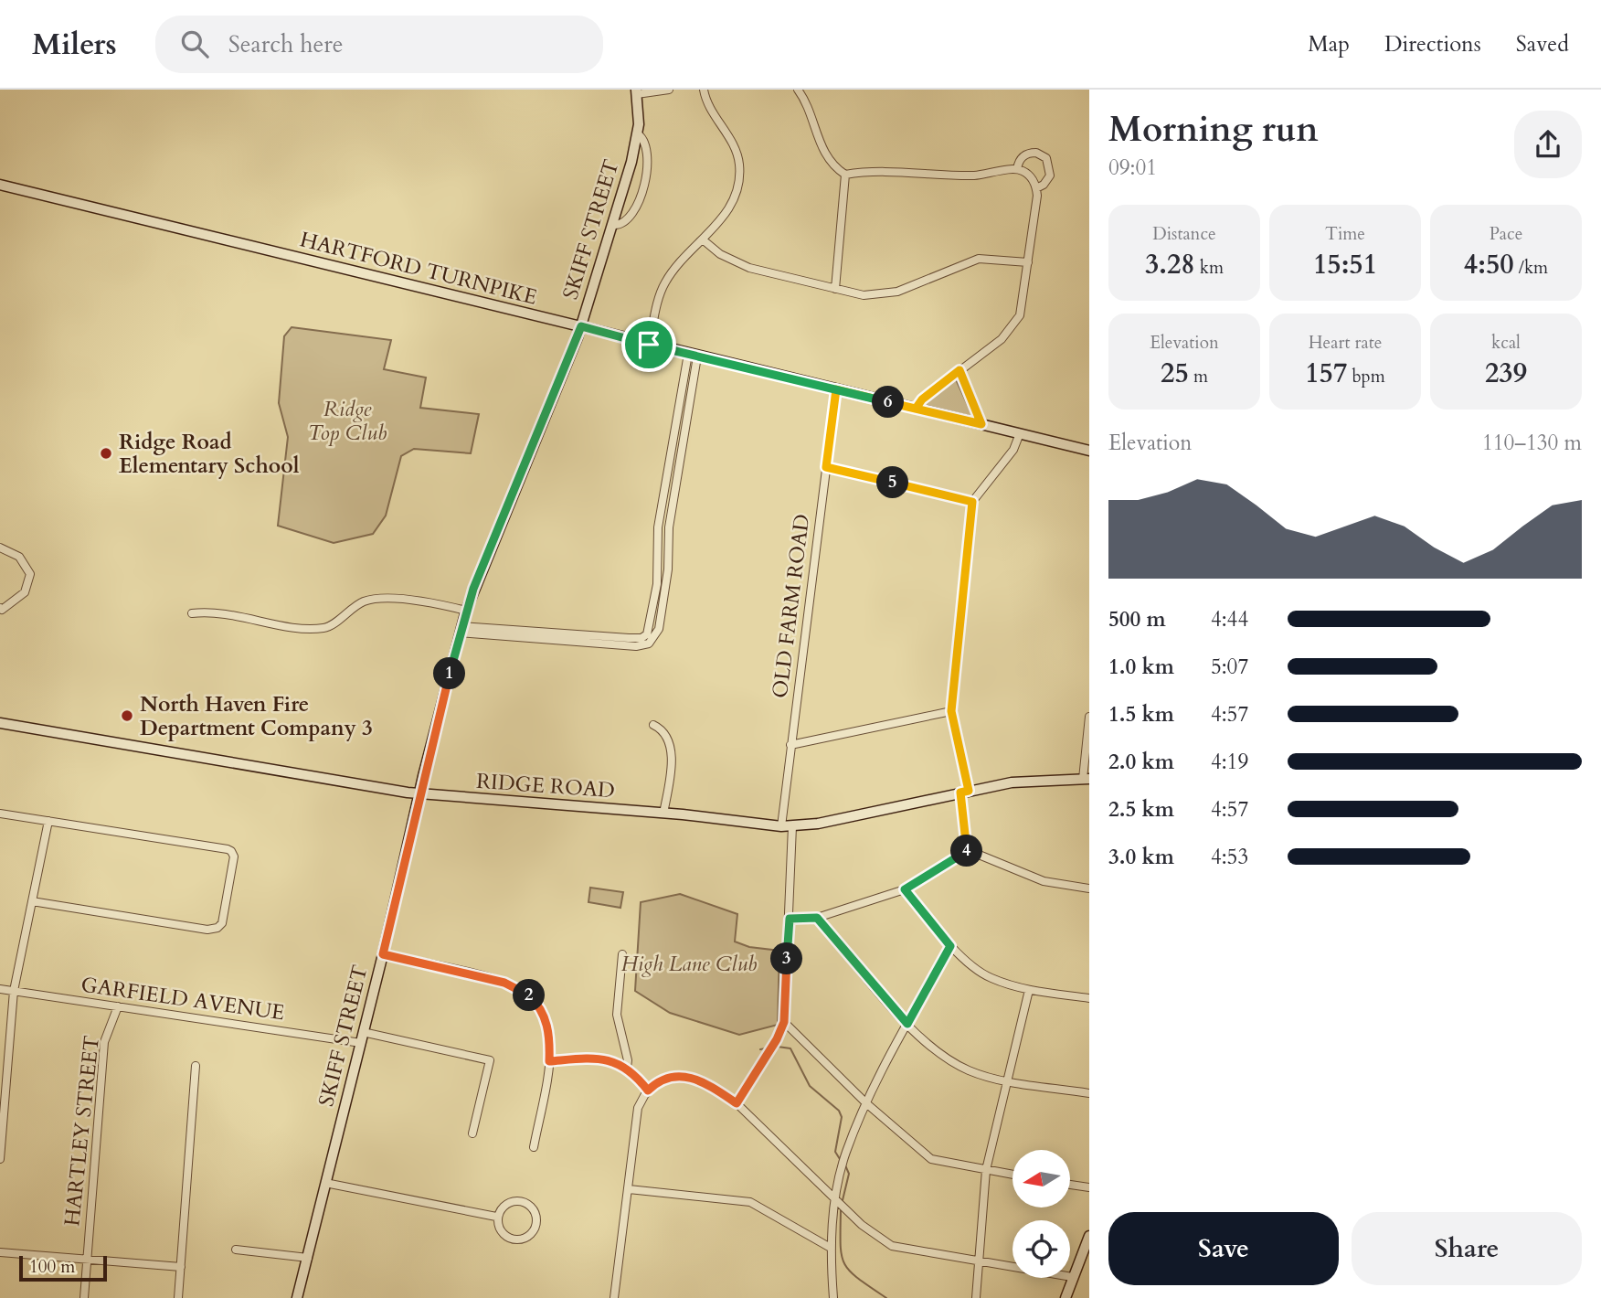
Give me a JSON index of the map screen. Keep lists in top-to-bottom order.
{
  "streets": {
    "main road": ["SKIFF STREET", "HARTFORD TURNPIKE", "RIDGE ROAD"],
    "street": ["OLD FARM ROAD", "GARFIELD AVENUE", "HARTLEY STREET"]
  },
  "crossings": [
    ["SKIFF STREET", "HARTFORD TURNPIKE"],
    ["SKIFF STREET", "RIDGE ROAD"],
    ["SKIFF STREET", "GARFIELD AVENUE"],
    ["HARTFORD TURNPIKE", "OLD FARM ROAD"],
    ["OLD FARM ROAD", "RIDGE ROAD"],
    ["GARFIELD AVENUE", "HARTLEY STREET"]
  ],
  "parks": ["Ridge Top Club", "High Lane Club"],
  "places": ["Ridge Road Elementary School", "North Haven Fire Department Company 3"],
  "scale_bar": "100 m",
  "north": "left",
  "page": {
    "header": "Milers",
    "search": "Search here",
    "nav": ["Map", "Directions", "Saved"],
    "heading": ["Morning run", "09:01"],
    "stats": [
      ["Distance", "3.28 km"],
      ["Time", "15:51"],
      ["Pace", "4:50 /km"],
      ["Elevation", "25 m"],
      ["Heart rate", "157 bpm"],
      ["kcal", "239"]
    ],
    "pins": [
      "6",
      "5",
      "1",
      "4",
      "3",
      "2"
    ],
    "chart": ["Elevation", "110–130 m"],
    "list": [
      {
        "name": "500 m",
        "note": "4:44"
      },
      {
        "name": "1.0 km",
        "note": "5:07"
      },
      {
        "name": "1.5 km",
        "note": "4:57"
      },
      {
        "name": "2.0 km",
        "note": "4:19"
      },
      {
        "name": "2.5 km",
        "note": "4:57"
      },
      {
        "name": "3.0 km",
        "note": "4:53"
      }
    ],
    "buttons": ["Save", "Share"],
    "scale": "100 m"
  }
}
